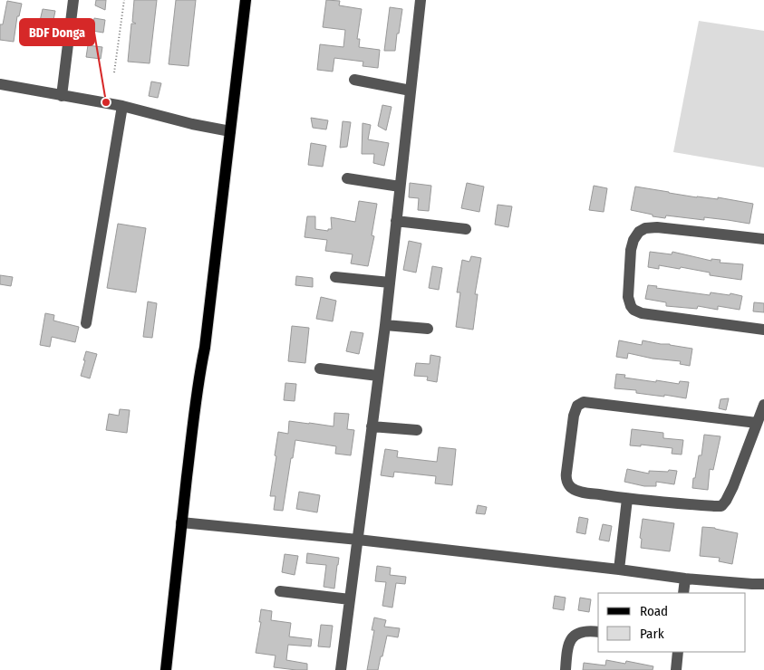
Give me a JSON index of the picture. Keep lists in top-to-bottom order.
{
  "places": ["BDF Donga"],
  "legend": ["Road", "Park"]
}
